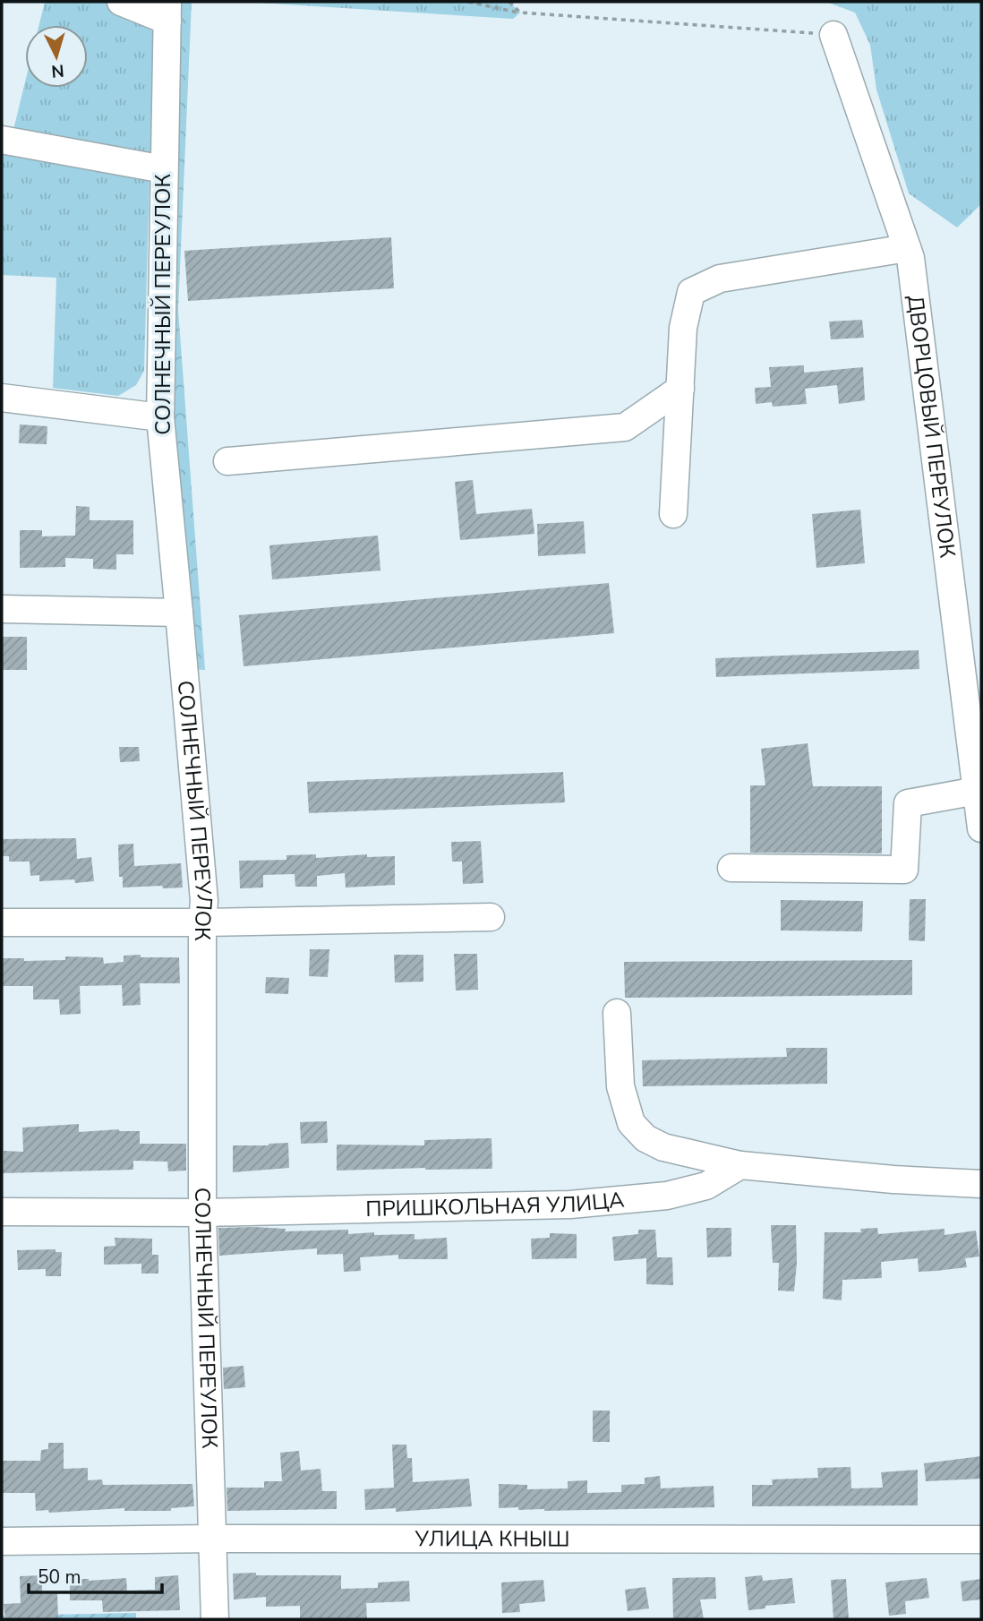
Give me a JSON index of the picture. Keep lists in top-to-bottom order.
{
  "streets": {
    "street": [
      "СОЛНЕЧНЫЙ ПЕРЕУЛОК",
      "ДВОРЦОВЫЙ ПЕРЕУЛОК",
      "ПРИШКОЛЬНАЯ УЛИЦА",
      "УЛИЦА КНЫШ"
    ]
  },
  "crossings": [
    ["СОЛНЕЧНЫЙ ПЕРЕУЛОК", "ПРИШКОЛЬНАЯ УЛИЦА"],
    ["СОЛНЕЧНЫЙ ПЕРЕУЛОК", "УЛИЦА КНЫШ"]
  ],
  "scale_bar": "50 m",
  "north": "bottom"
}
